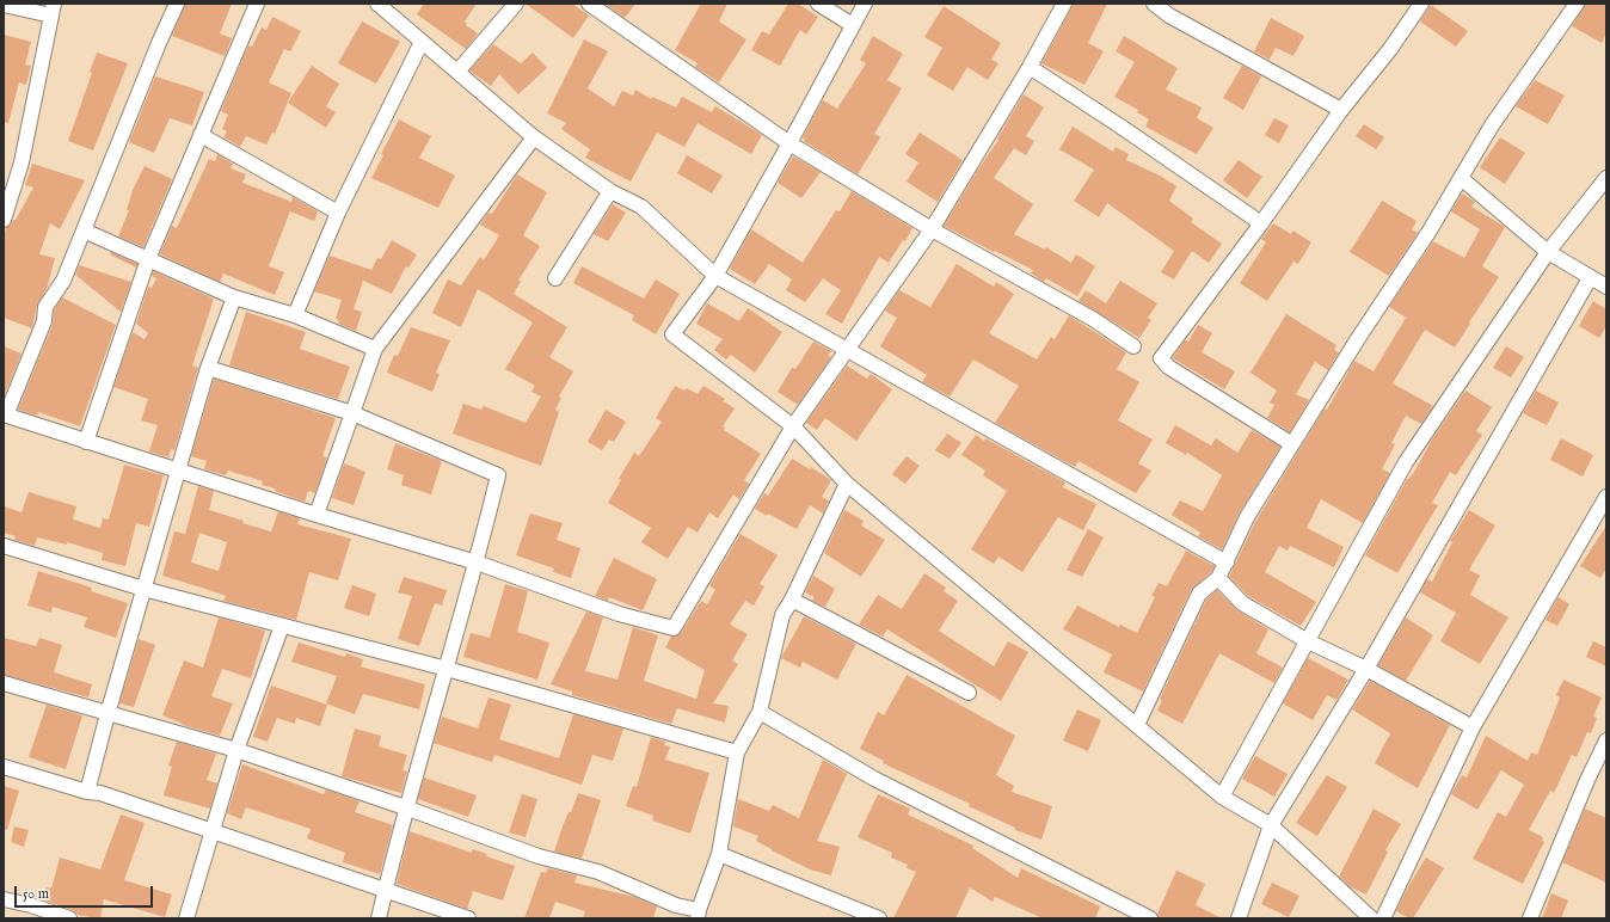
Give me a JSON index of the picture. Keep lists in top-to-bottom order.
{
  "scale_bar": "50 m"
}
